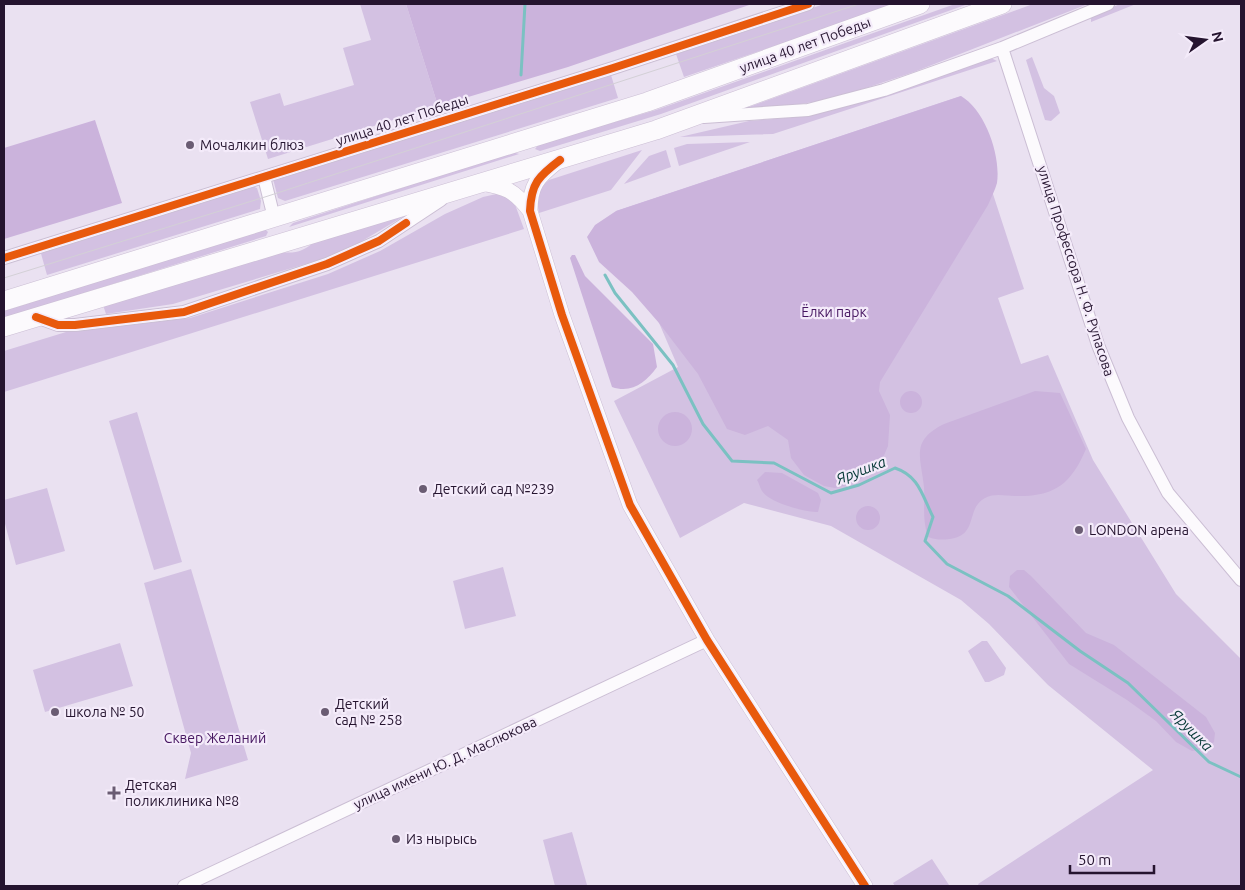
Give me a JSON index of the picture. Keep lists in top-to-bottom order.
{
  "streets": {
    "main road": ["улица 40 лет Победы"],
    "street": ["улица Профессора Н. Ф. Рупасова", "улица имени Ю. Д. Маслюкова"]
  },
  "water": ["Ярушка"],
  "parks": ["Ёлки парк", "Сквер Желаний"],
  "places": {
    "other": [
      "Мочалкин блюз",
      "Детский сад №239",
      "LONDON арена",
      "школа № 50",
      "Детский сад № 258",
      "Из нырысь"
    ],
    "health": ["Детская поликлиника №8"]
  },
  "scale_bar": "50 m",
  "north": "right"
}
